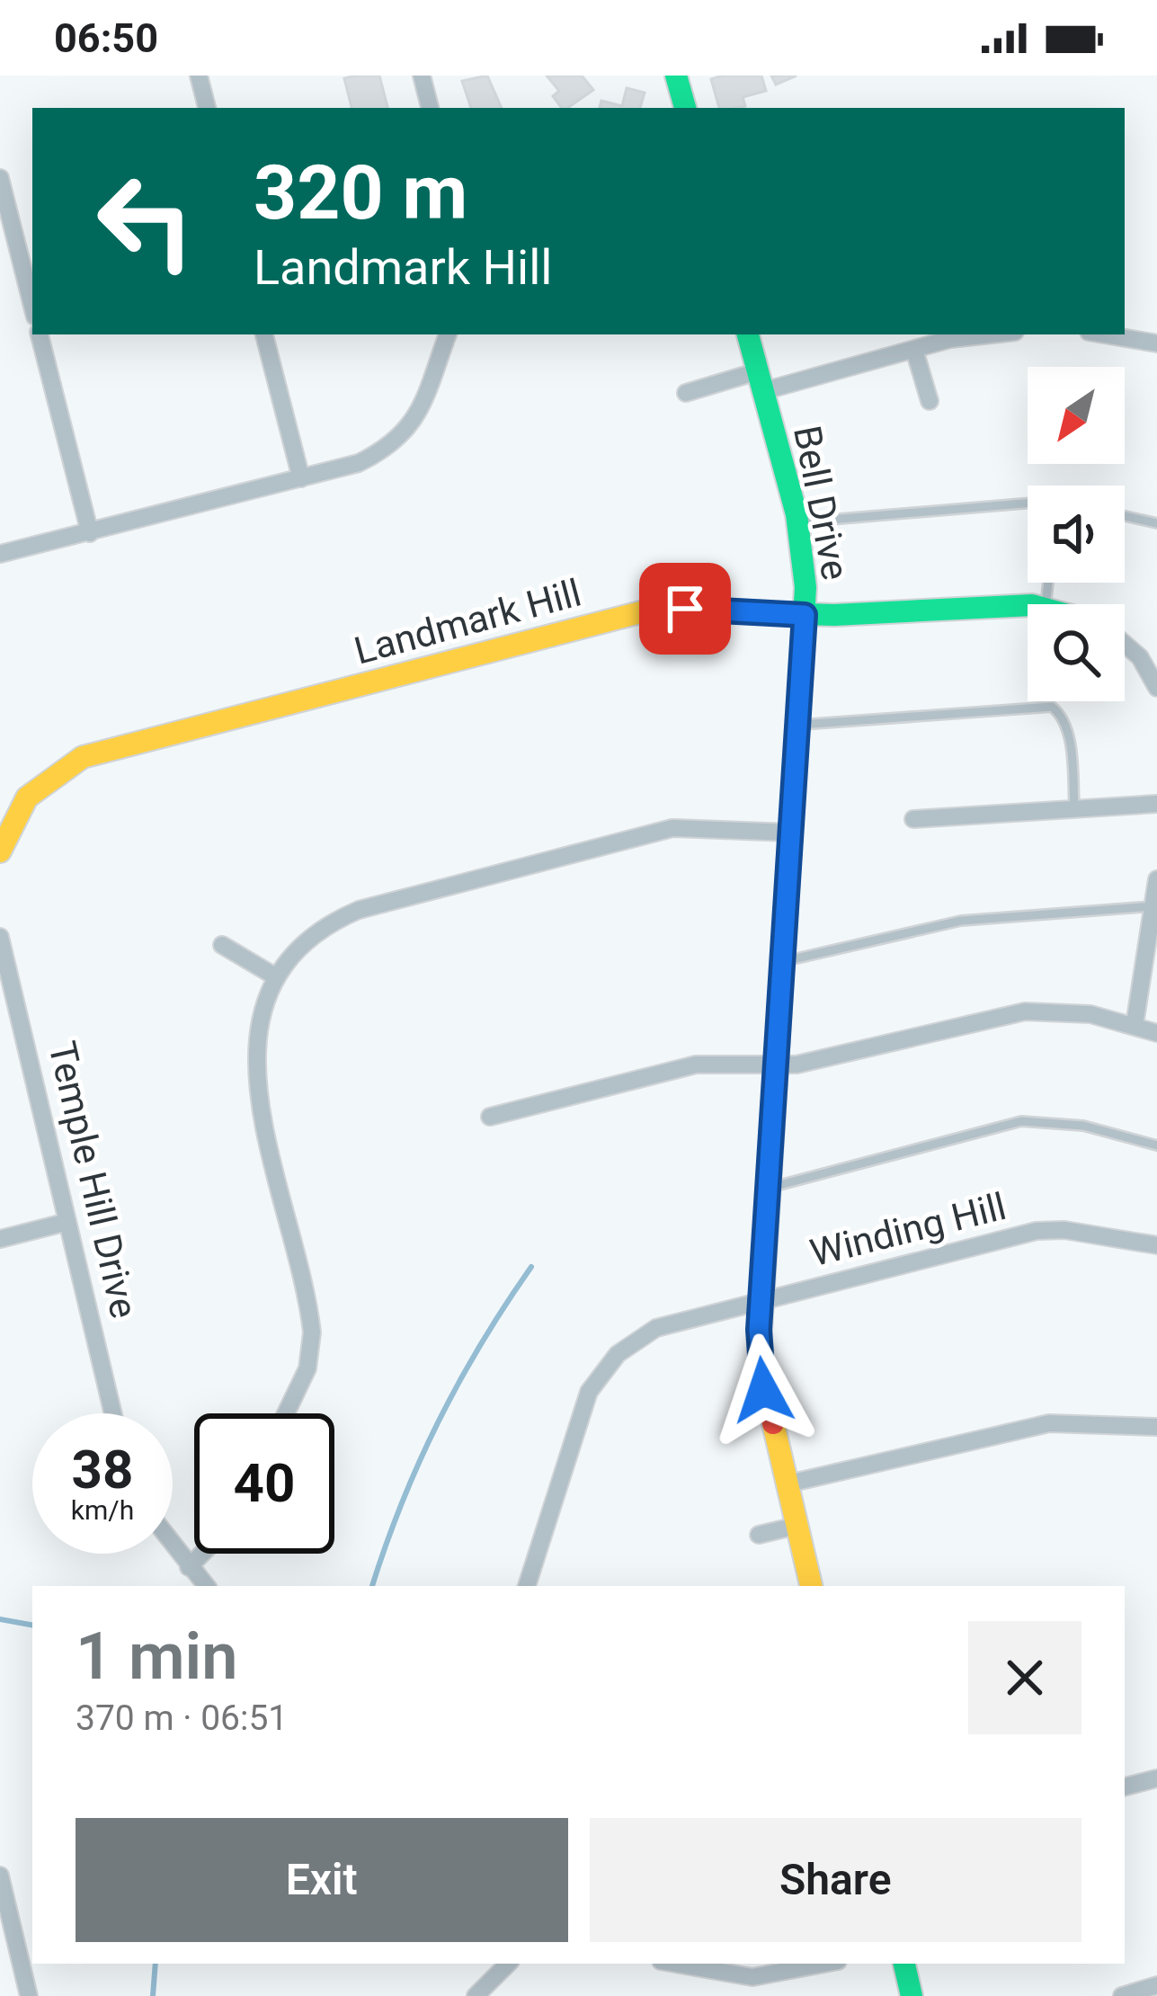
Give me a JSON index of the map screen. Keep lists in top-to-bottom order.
{
  "streets": {
    "street": [
      "Bell Drive",
      "Landmark Hill",
      "Temple Hill Drive",
      "Winding Hill"
    ]
  },
  "crossings": [
    ["Bell Drive", "Landmark Hill"],
    ["Bell Drive", "Winding Hill"]
  ],
  "north": "bottom left",
  "page": {
    "status": "06:50",
    "turn": ["320 m", "Landmark Hill"],
    "speed": "38 km/h",
    "limit": "40",
    "heading": ["1 min", "370 m · 06:51"],
    "buttons": ["Exit", "Share"]
  }
}
